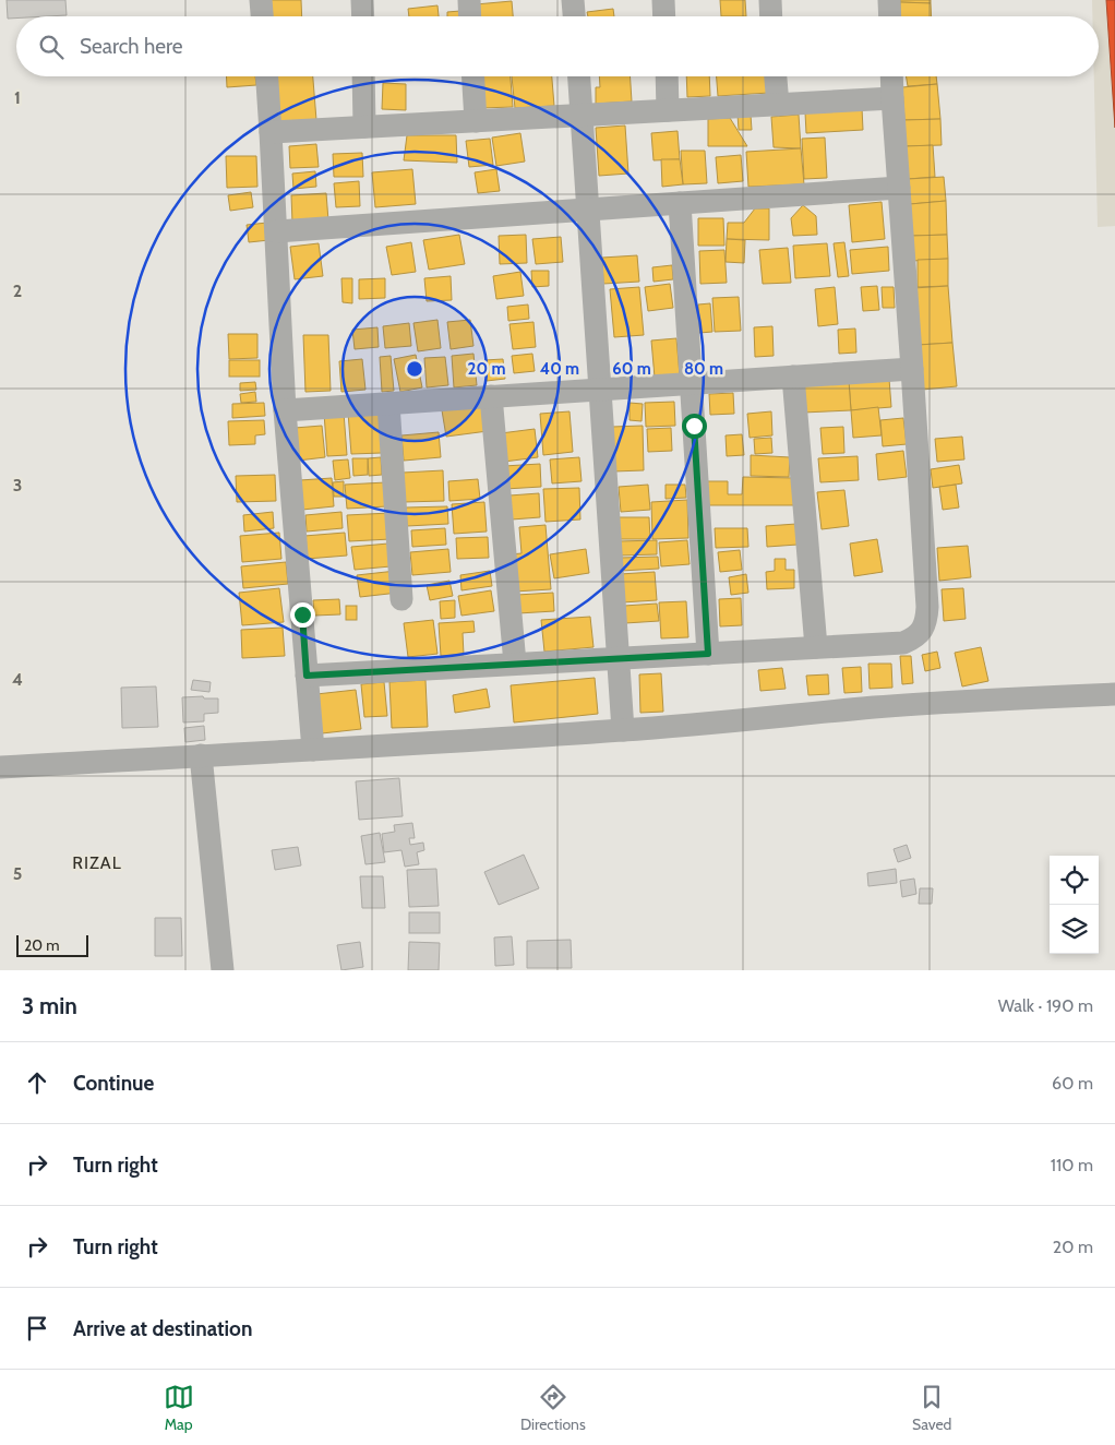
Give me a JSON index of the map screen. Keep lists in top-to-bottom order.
{
  "districts": ["RIZAL"],
  "scale_bar": "20 m",
  "page": {
    "search": "Search here",
    "scale": "20 m",
    "heading": ["3 min", "Walk · 190 m"],
    "list": [
      ["Continue", "60 m"],
      ["Turn right", "110 m"],
      ["Turn right", "20 m"],
      "Arrive at destination"
    ],
    "nav": ["Map", "Directions", "Saved"]
  },
  "grid": {
    "rows": [
      "1",
      "2",
      "3",
      "4",
      "5"
    ]
  },
  "rings": [
    "20 m",
    "40 m",
    "60 m",
    "80 m"
  ]
}
